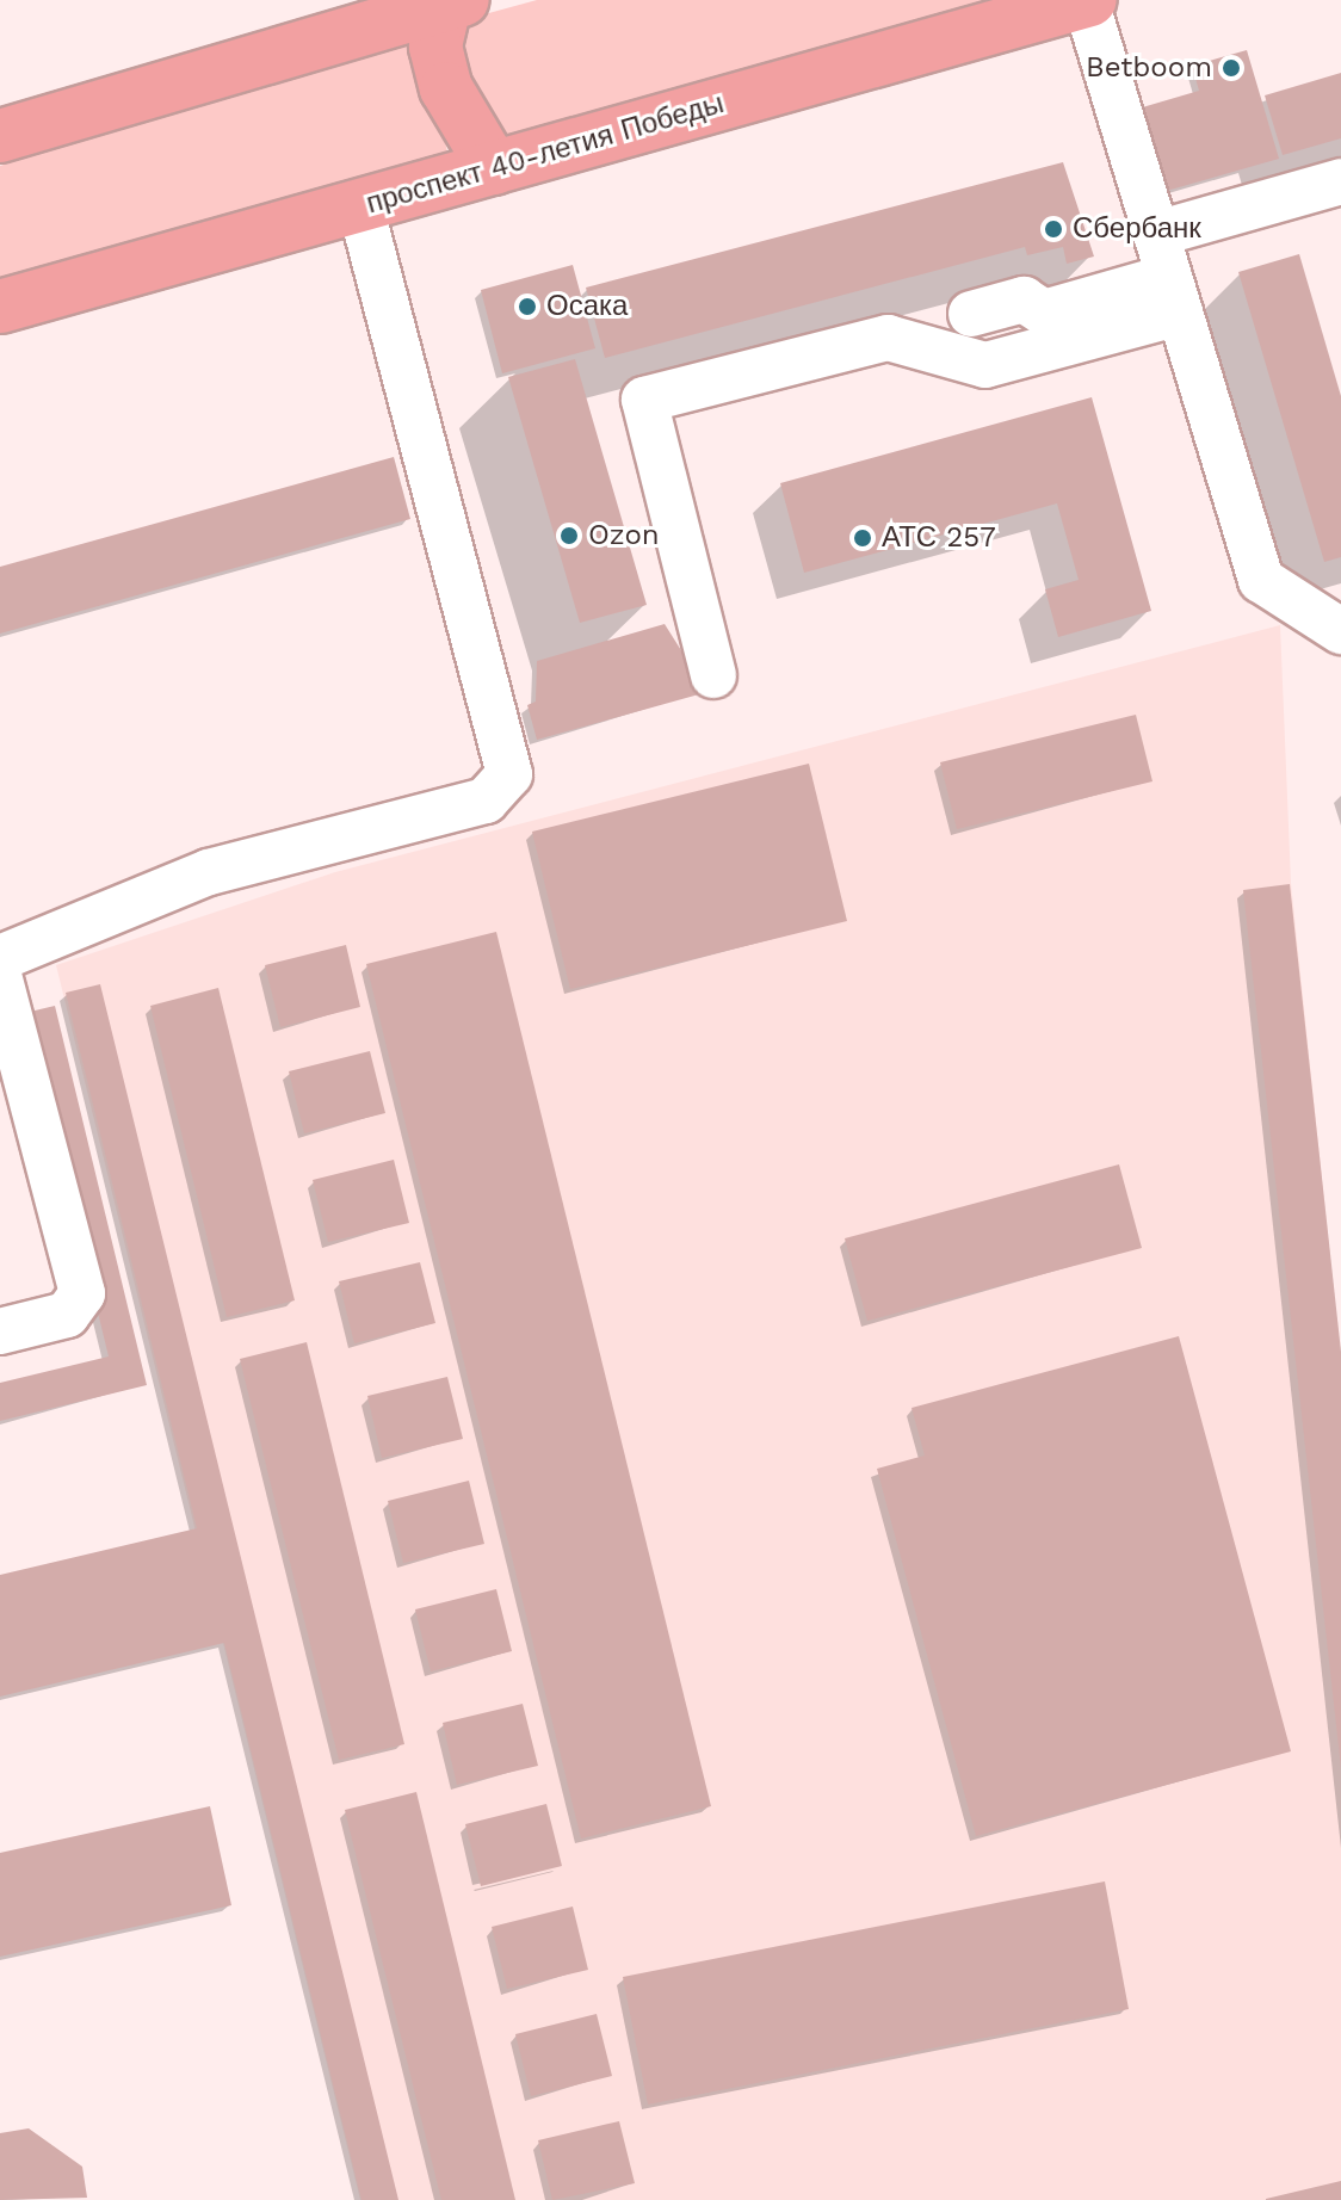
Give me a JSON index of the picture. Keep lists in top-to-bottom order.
{
  "streets": {
    "main road": ["проспект 40-летия Победы"]
  },
  "places": [
    "Betboom",
    "Сбербанк",
    "Осака",
    "Ozon",
    "АТС 257"
  ]
}
